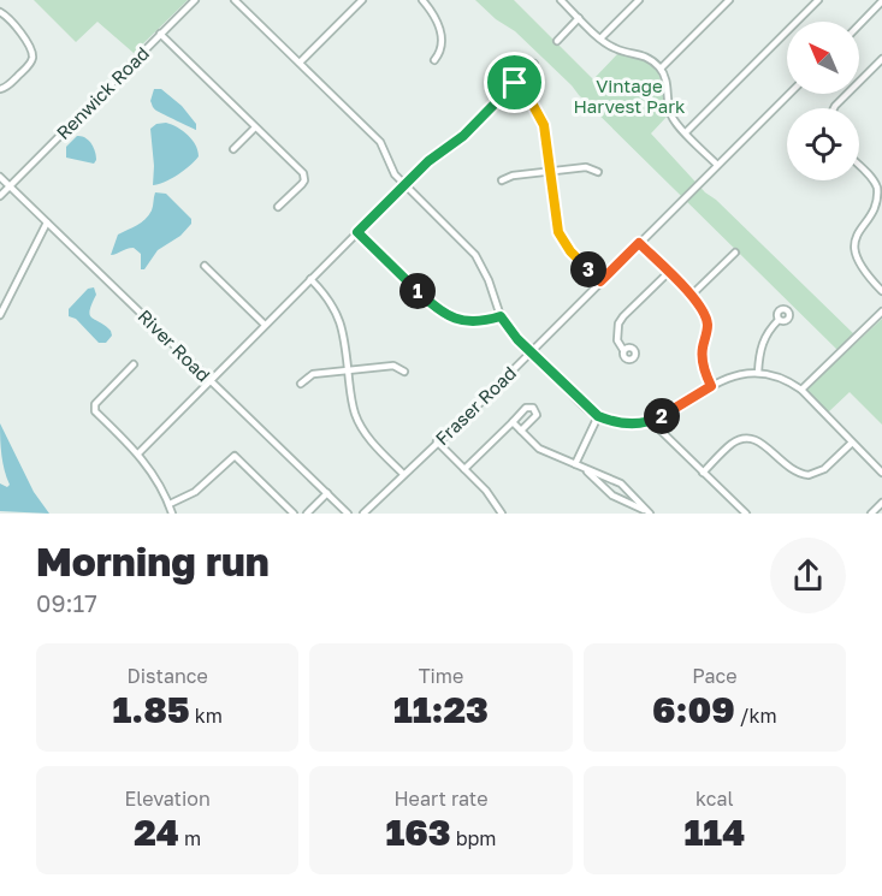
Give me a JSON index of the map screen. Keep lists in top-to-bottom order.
{
  "streets": {
    "street": ["Renwick Road", "River Road", "Fraser Road"]
  },
  "crossings": [
    ["Renwick Road", "River Road"]
  ],
  "parks": ["Vintage Harvest Park"],
  "north": "top left",
  "page": {
    "pins": ["3", "1", "2"],
    "heading": ["Morning run", "09:17"],
    "stats": [
      ["Distance", "1.85 km"],
      ["Time", "11:23"],
      ["Pace", "6:09 /km"],
      ["Elevation", "24 m"],
      ["Heart rate", "163 bpm"],
      ["kcal", "114"]
    ]
  }
}
